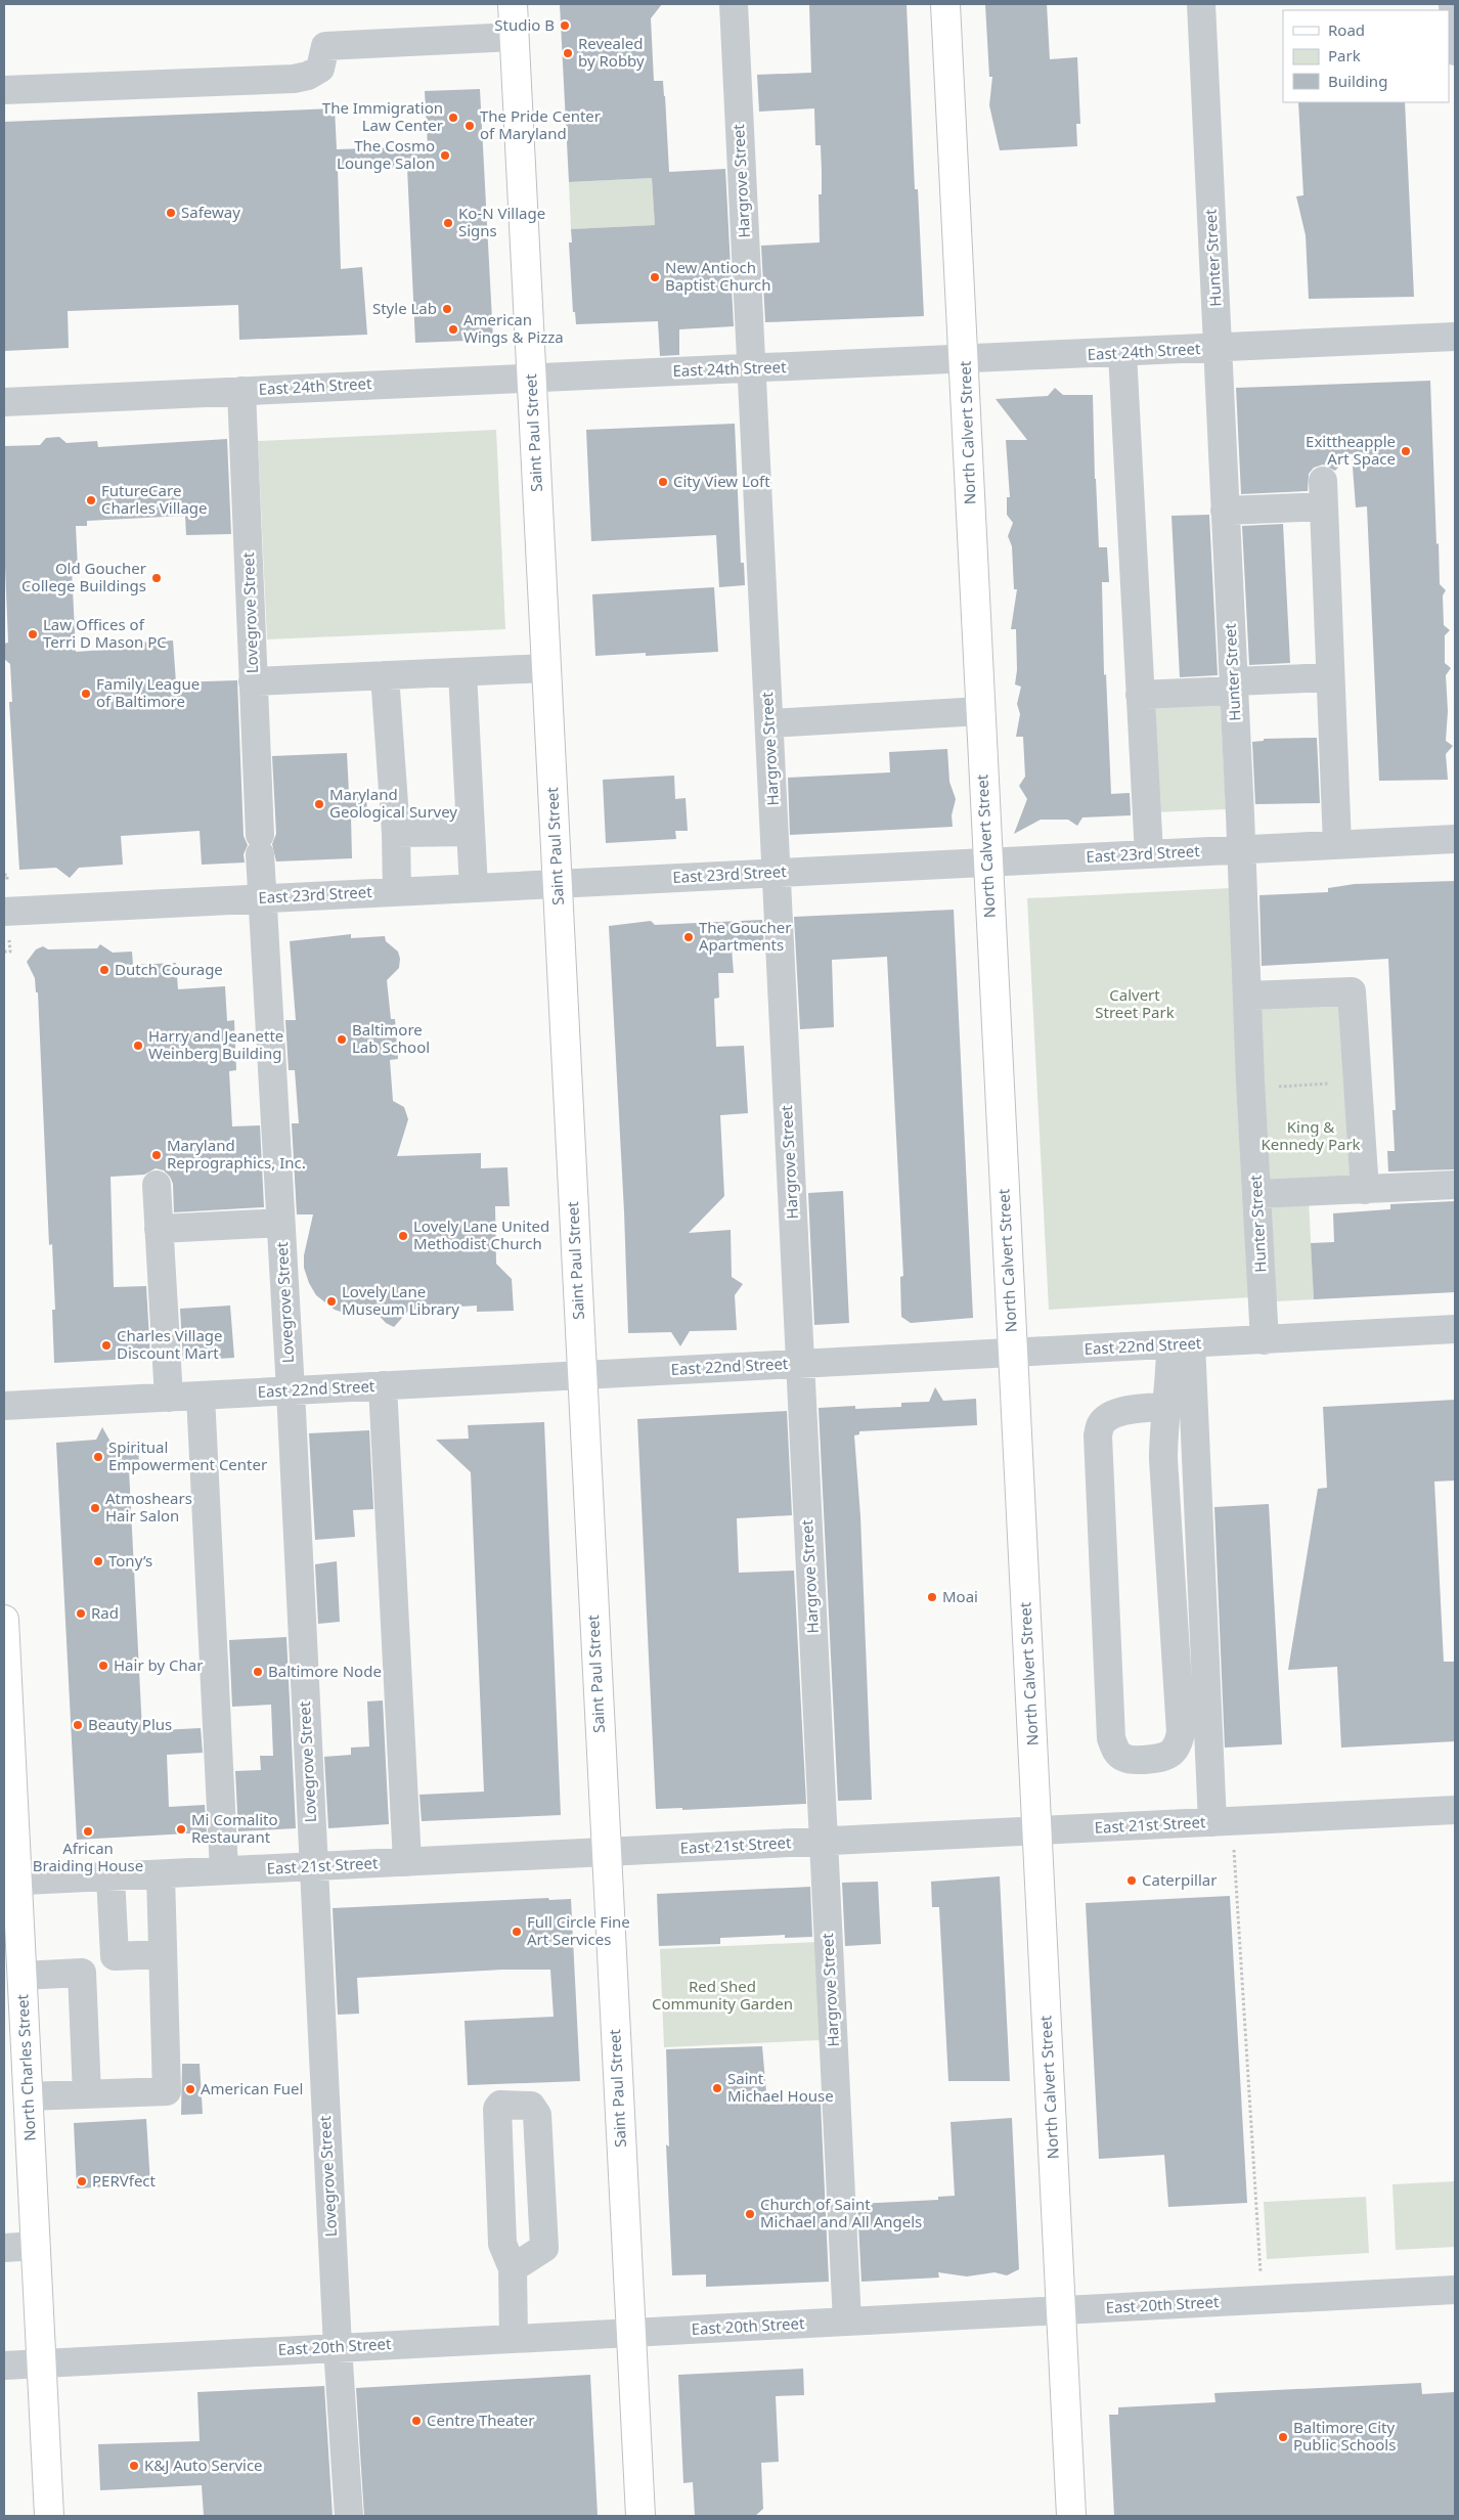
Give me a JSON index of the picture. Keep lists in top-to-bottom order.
{
  "streets": {
    "main road": ["Saint Paul Street", "North Calvert Street", "North Charles Street"],
    "street": [
      "Hargrove Street",
      "Hunter Street",
      "East 24th Street",
      "Lovegrove Street",
      "East 23rd Street",
      "East 22nd Street",
      "East 21st Street",
      "East 20th Street"
    ]
  },
  "crossings": [
    ["Hargrove Street", "East 24th Street"],
    ["Hargrove Street", "East 23rd Street"],
    ["Hargrove Street", "East 22nd Street"],
    ["Hargrove Street", "East 21st Street"],
    ["Hargrove Street", "East 20th Street"],
    ["Hunter Street", "East 24th Street"],
    ["Hunter Street", "East 23rd Street"],
    ["Hunter Street", "East 22nd Street"],
    ["East 24th Street", "Saint Paul Street"],
    ["East 24th Street", "North Calvert Street"],
    ["East 24th Street", "Lovegrove Street"],
    ["Saint Paul Street", "East 23rd Street"],
    ["Saint Paul Street", "East 22nd Street"],
    ["Saint Paul Street", "East 21st Street"],
    ["Saint Paul Street", "East 20th Street"],
    ["North Calvert Street", "East 23rd Street"],
    ["North Calvert Street", "East 22nd Street"],
    ["North Calvert Street", "East 21st Street"],
    ["North Calvert Street", "East 20th Street"],
    ["Lovegrove Street", "East 23rd Street"],
    ["Lovegrove Street", "East 22nd Street"],
    ["Lovegrove Street", "East 21st Street"],
    ["Lovegrove Street", "East 20th Street"],
    ["East 21st Street", "North Charles Street"],
    ["North Charles Street", "East 20th Street"]
  ],
  "parks": ["Calvert Street Park", "King & Kennedy Park", "Red Shed Community Garden"],
  "places": [
    "Studio B",
    "Revealed by Robby",
    "The Immigration Law Center",
    "The Pride Center of Maryland",
    "The Cosmo Lounge Salon",
    "Safeway",
    "Ko-N Village Signs",
    "New Antioch Baptist Church",
    "Style Lab",
    "American Wings & Pizza",
    "Exittheapple Art Space",
    "City View Loft",
    "FutureCare Charles Village",
    "Old Goucher College Buildings",
    "Law Offices of Terri D Mason PC",
    "Family League of Baltimore",
    "Maryland Geological Survey",
    "The Goucher Apartments",
    "Dutch Courage",
    "Baltimore Lab School",
    "Harry and Jeanette Weinberg Building",
    "Maryland Reprographics, Inc.",
    "Lovely Lane United Methodist Church",
    "Lovely Lane Museum Library",
    "Charles Village Discount Mart",
    "Spiritual Empowerment Center",
    "Atmoshears Hair Salon",
    "Tony’s",
    "Moai",
    "Rad",
    "Hair by Char",
    "Baltimore Node",
    "Beauty Plus",
    "Mi Comalito Restaurant",
    "African Braiding House",
    "Caterpillar",
    "Full Circle Fine Art Services",
    "Saint Michael House",
    "American Fuel",
    "PERVfect",
    "Church of Saint Michael and All Angels",
    "Centre Theater",
    "Baltimore City Public Schools",
    "K&J Auto Service"
  ],
  "legend": ["Road", "Park", "Building"]
}
